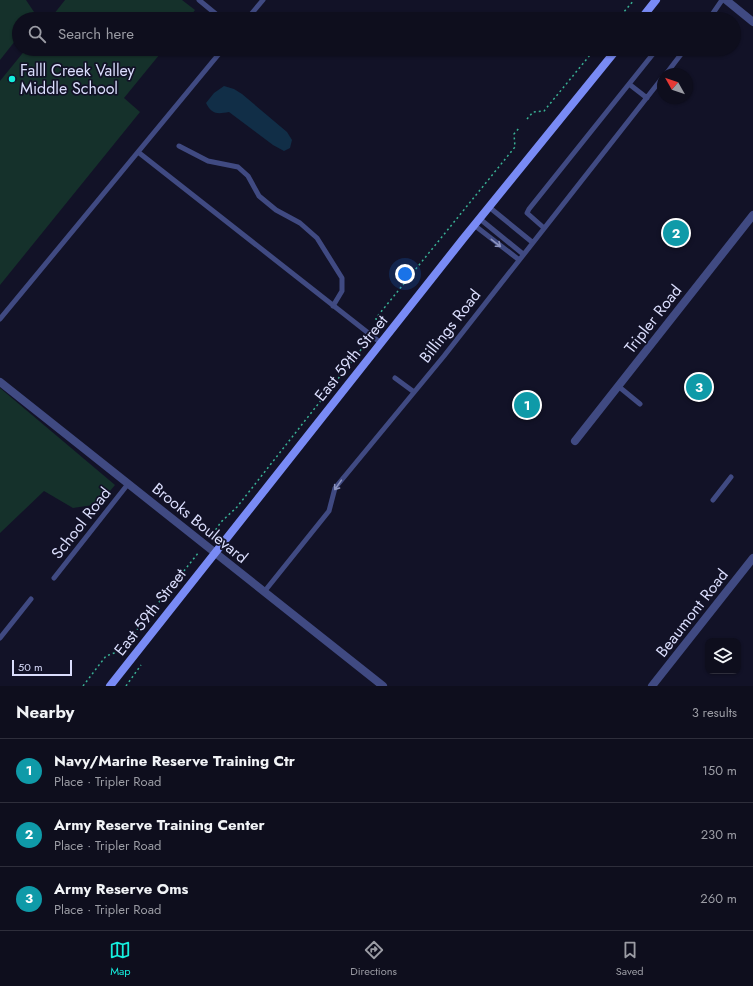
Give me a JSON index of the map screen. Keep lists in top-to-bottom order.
{
  "streets": {
    "street": [
      "Tripler Road",
      "East 59th Street",
      "Brooks Boulevard",
      "Beaumont Road"
    ],
    "lane": ["Billings Road", "School Road"]
  },
  "crossings": [
    ["Billings Road", "Brooks Boulevard"],
    ["East 59th Street", "Brooks Boulevard"],
    ["School Road", "Brooks Boulevard"]
  ],
  "one_way": ["Billings Road"],
  "places": ["Falll Creek Valley Middle School"],
  "scale_bar": "50 m",
  "north": "top left",
  "page": {
    "search": "Search here",
    "pins": ["2", "3", "1"],
    "scale": "50 m",
    "heading": ["Nearby", "3 results"],
    "list": [
      {
        "mark": "1",
        "name": "Navy/Marine Reserve Training Ctr",
        "note": "Place · Tripler Road",
        "value": "150 m"
      },
      {
        "mark": "2",
        "name": "Army Reserve Training Center",
        "note": "Place · Tripler Road",
        "value": "230 m"
      },
      {
        "mark": "3",
        "name": "Army Reserve Oms",
        "note": "Place · Tripler Road",
        "value": "260 m"
      }
    ],
    "nav": ["Map", "Directions", "Saved"]
  }
}
